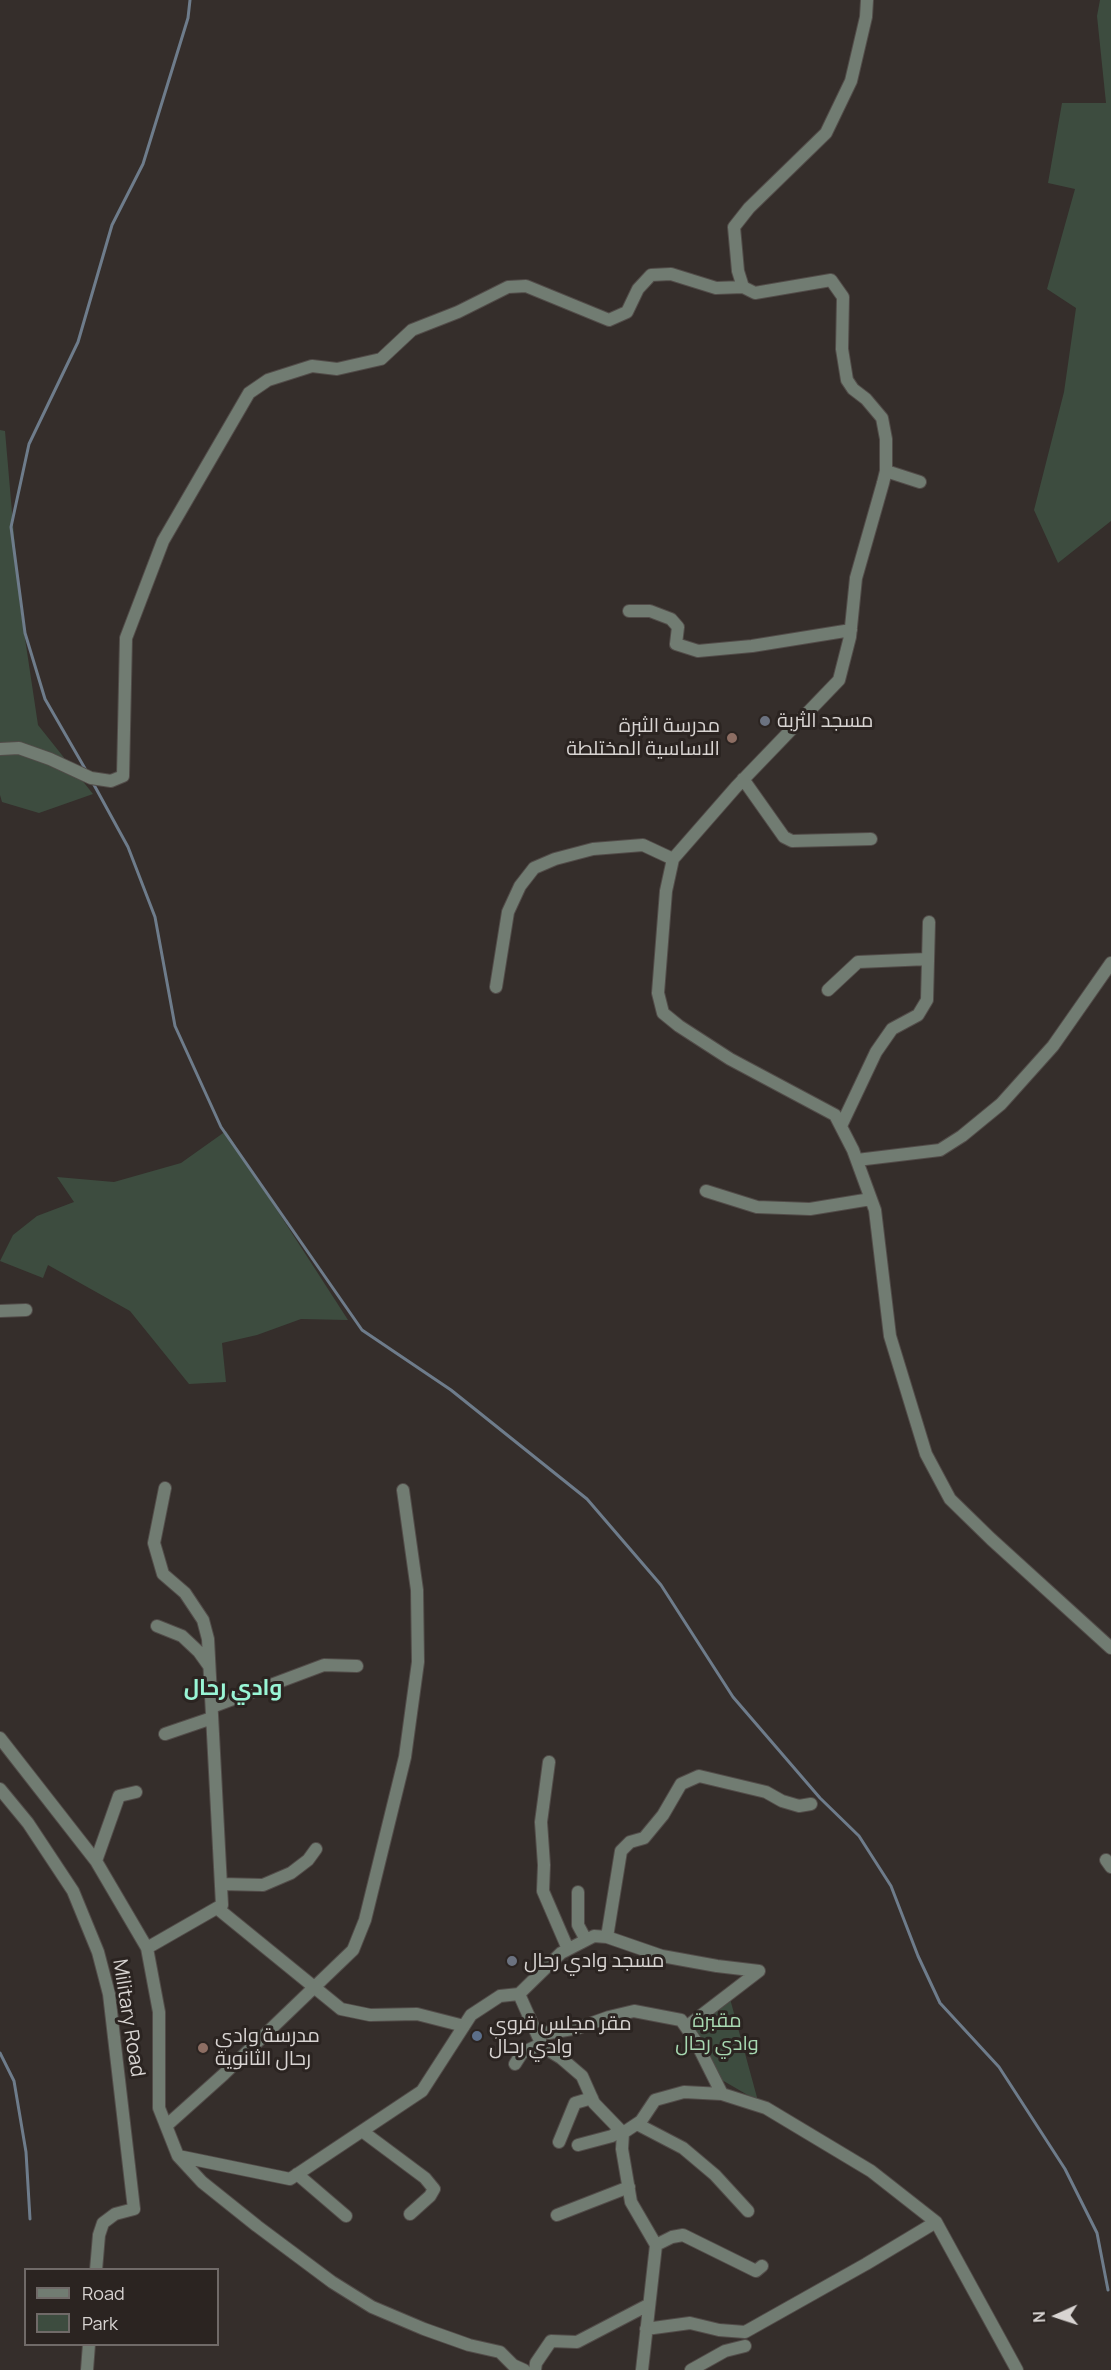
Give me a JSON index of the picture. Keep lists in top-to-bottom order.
{
  "streets": {
    "street": ["Military Road"]
  },
  "districts": ["وادي رحال"],
  "parks": ["مقبرة وادي رحال"],
  "places": [
    "مسجد الثربة",
    "مدرسة الثبرة الاساسية المختلطة",
    "مسجد وادي رحال",
    "مقر مجلس قروي وادي رحال",
    "مدرسة وادي رحال الثانوية"
  ],
  "legend": ["Road", "Park"],
  "north": "left"
}
